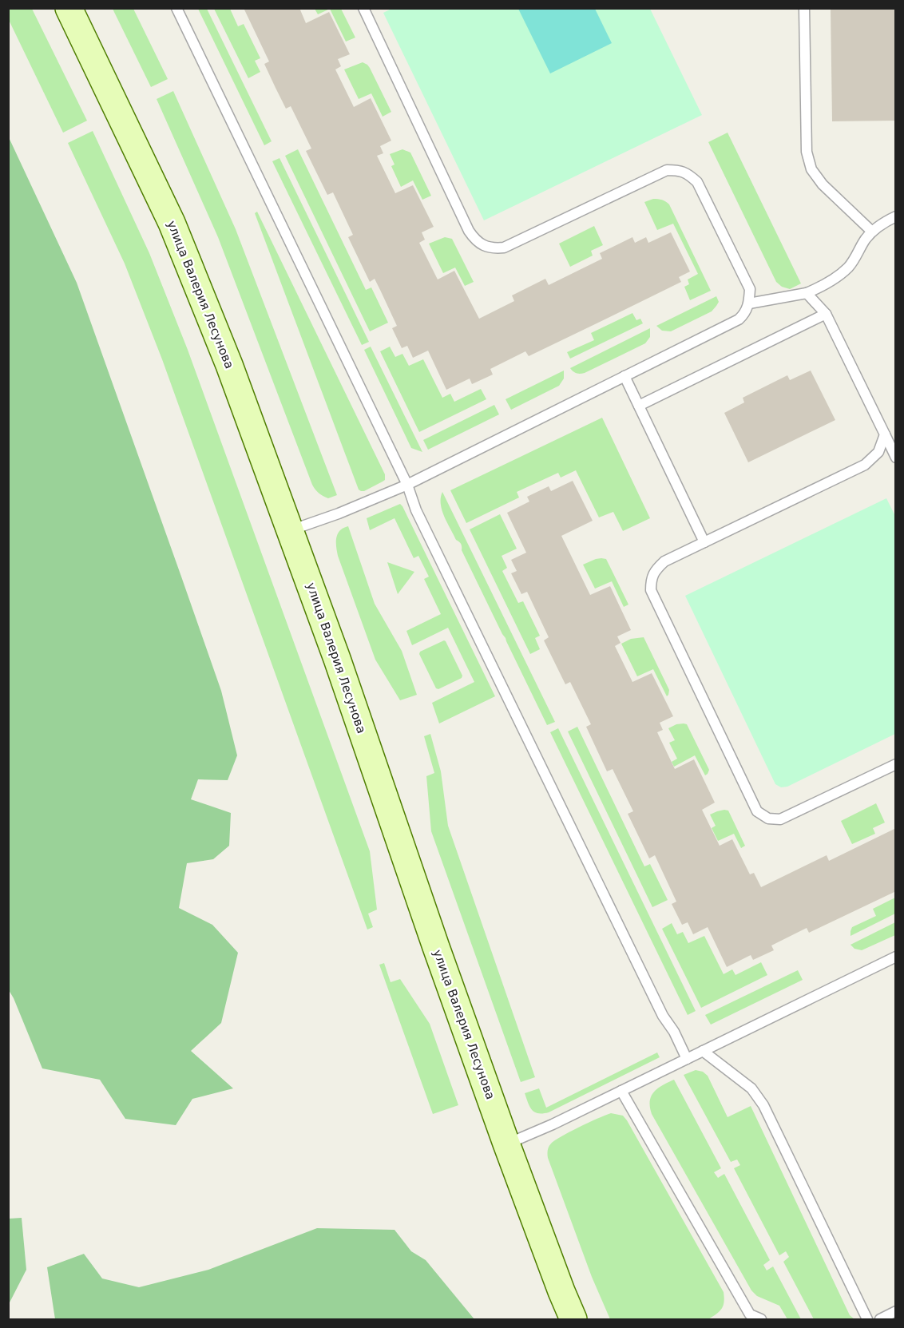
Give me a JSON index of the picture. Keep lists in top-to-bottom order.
{
  "streets": {
    "main road": ["улица Валерия Лесунова"]
  }
}
